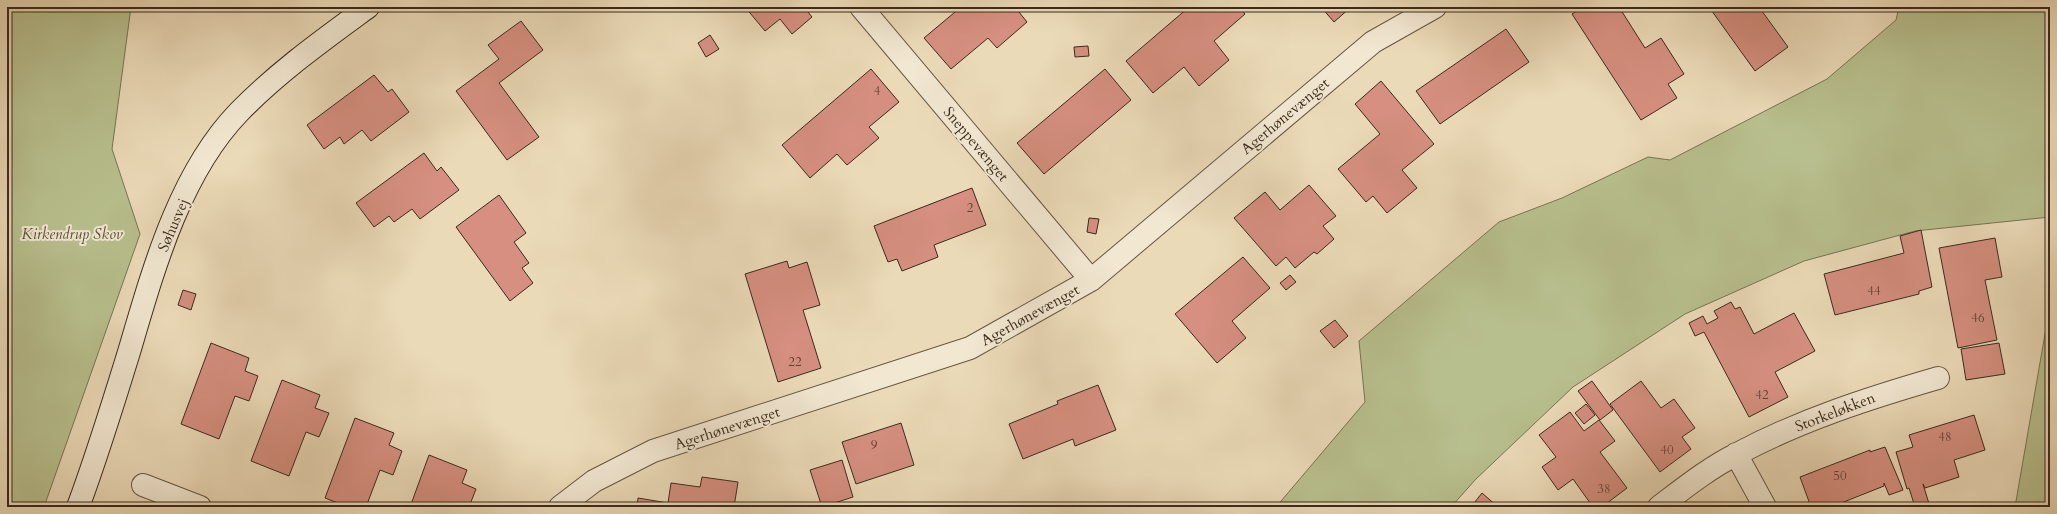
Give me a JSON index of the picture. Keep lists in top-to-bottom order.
{
  "streets": {
    "street": [
      "Agerhønevænget",
      "Sneppevænget",
      "Søhusvej",
      "Storkeløkken"
    ]
  },
  "crossings": [
    ["Agerhønevænget", "Sneppevænget"]
  ],
  "parks": ["Kirkendrup Skov"],
  "house_numbers": [
    "4",
    "2",
    "44",
    "46",
    "22",
    "42",
    "48",
    "9",
    "40",
    "50",
    "38"
  ]
}
